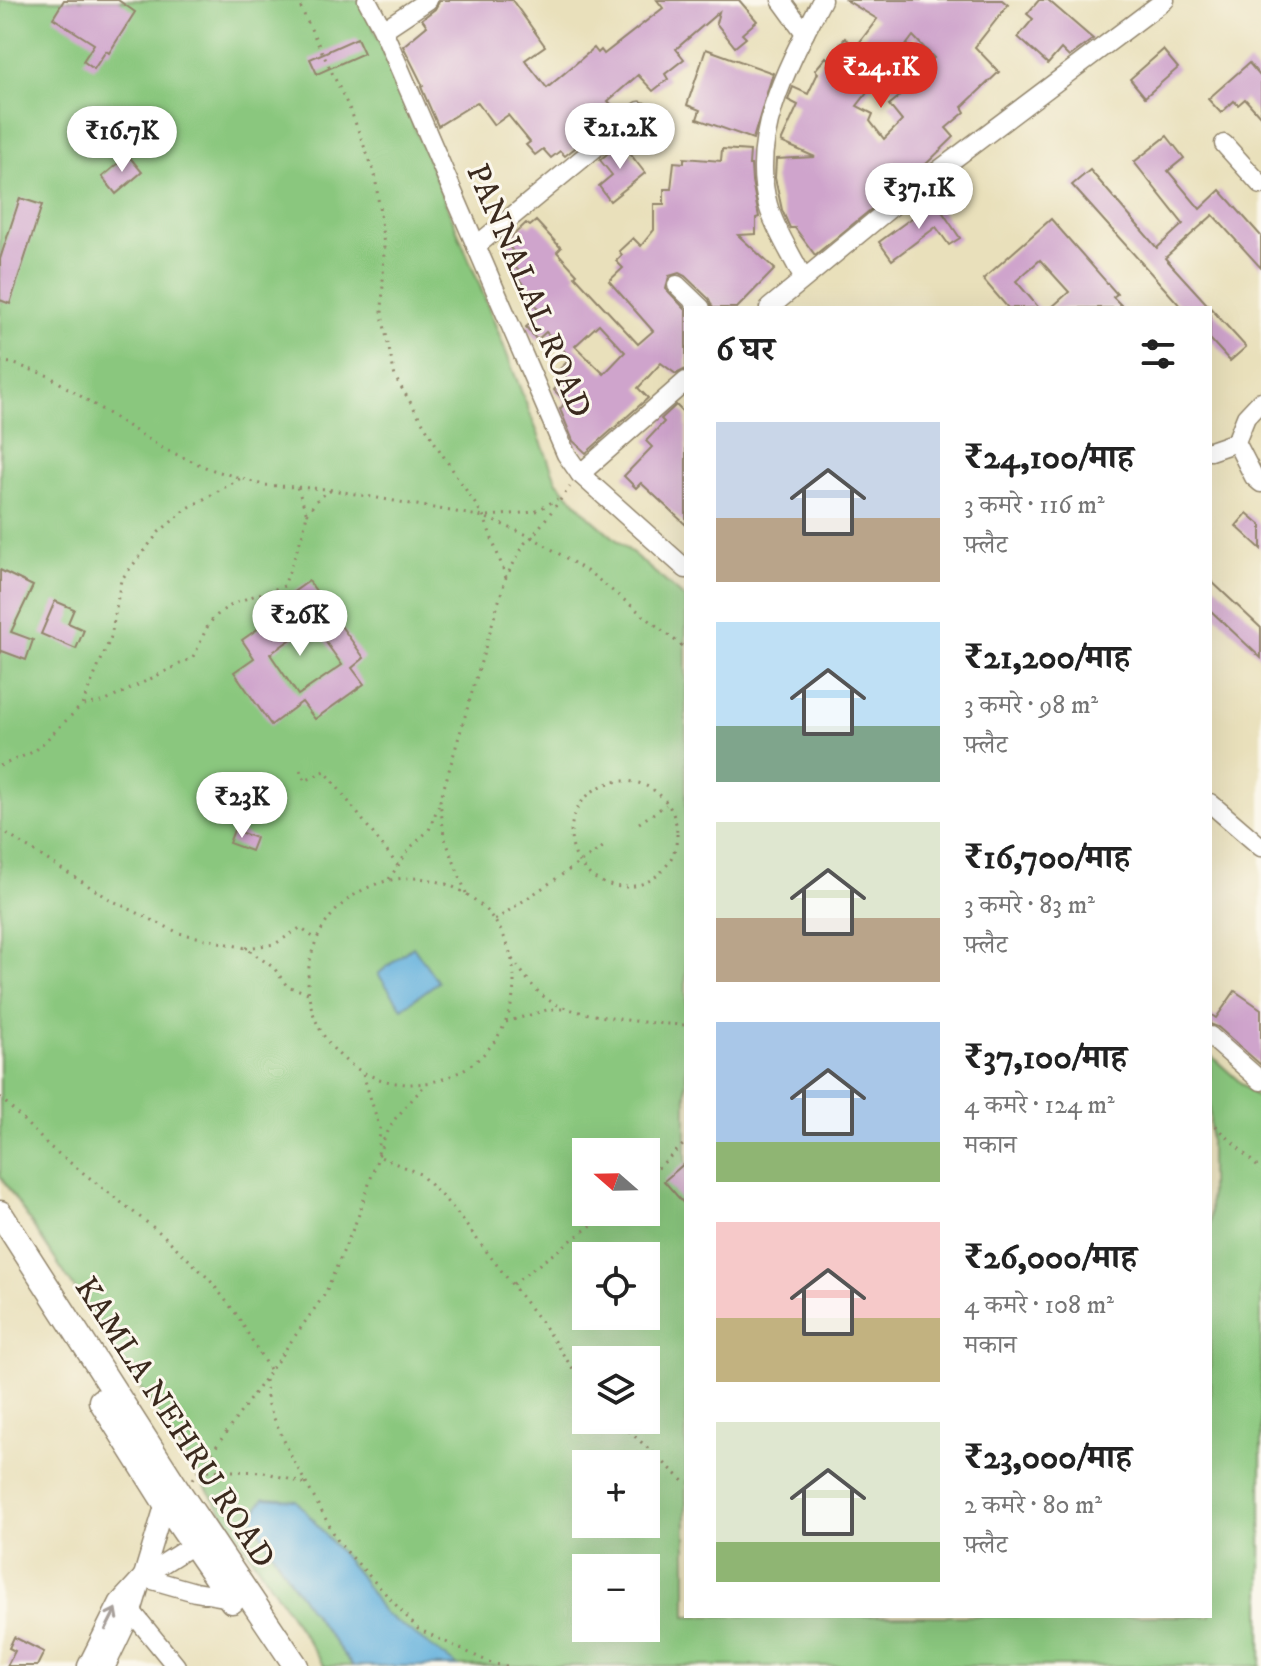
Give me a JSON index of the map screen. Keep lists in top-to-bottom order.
{
  "streets": {
    "main road": ["KAMLA NEHRU ROAD"],
    "street": ["PANNALAL ROAD"]
  },
  "north": "left",
  "page": {
    "price": [
      "₹24.1K",
      "₹21.2K",
      "₹16.7K",
      "₹37.1K",
      "₹26K",
      "₹23K"
    ],
    "heading": "6 घर",
    "list": [
      {
        "name": "₹24,100/माह",
        "note": "3 कमरे · 116 m² · फ़्लैट"
      },
      {
        "name": "₹21,200/माह",
        "note": "3 कमरे · 98 m² · फ़्लैट"
      },
      {
        "name": "₹16,700/माह",
        "note": "3 कमरे · 83 m² · फ़्लैट"
      },
      {
        "name": "₹37,100/माह",
        "note": "4 कमरे · 124 m² · मकान"
      },
      {
        "name": "₹26,000/माह",
        "note": "4 कमरे · 108 m² · मकान"
      },
      {
        "name": "₹23,000/माह",
        "note": "2 कमरे · 80 m² · फ़्लैट"
      }
    ],
    "map_buttons": ["+", "−"]
  }
}
